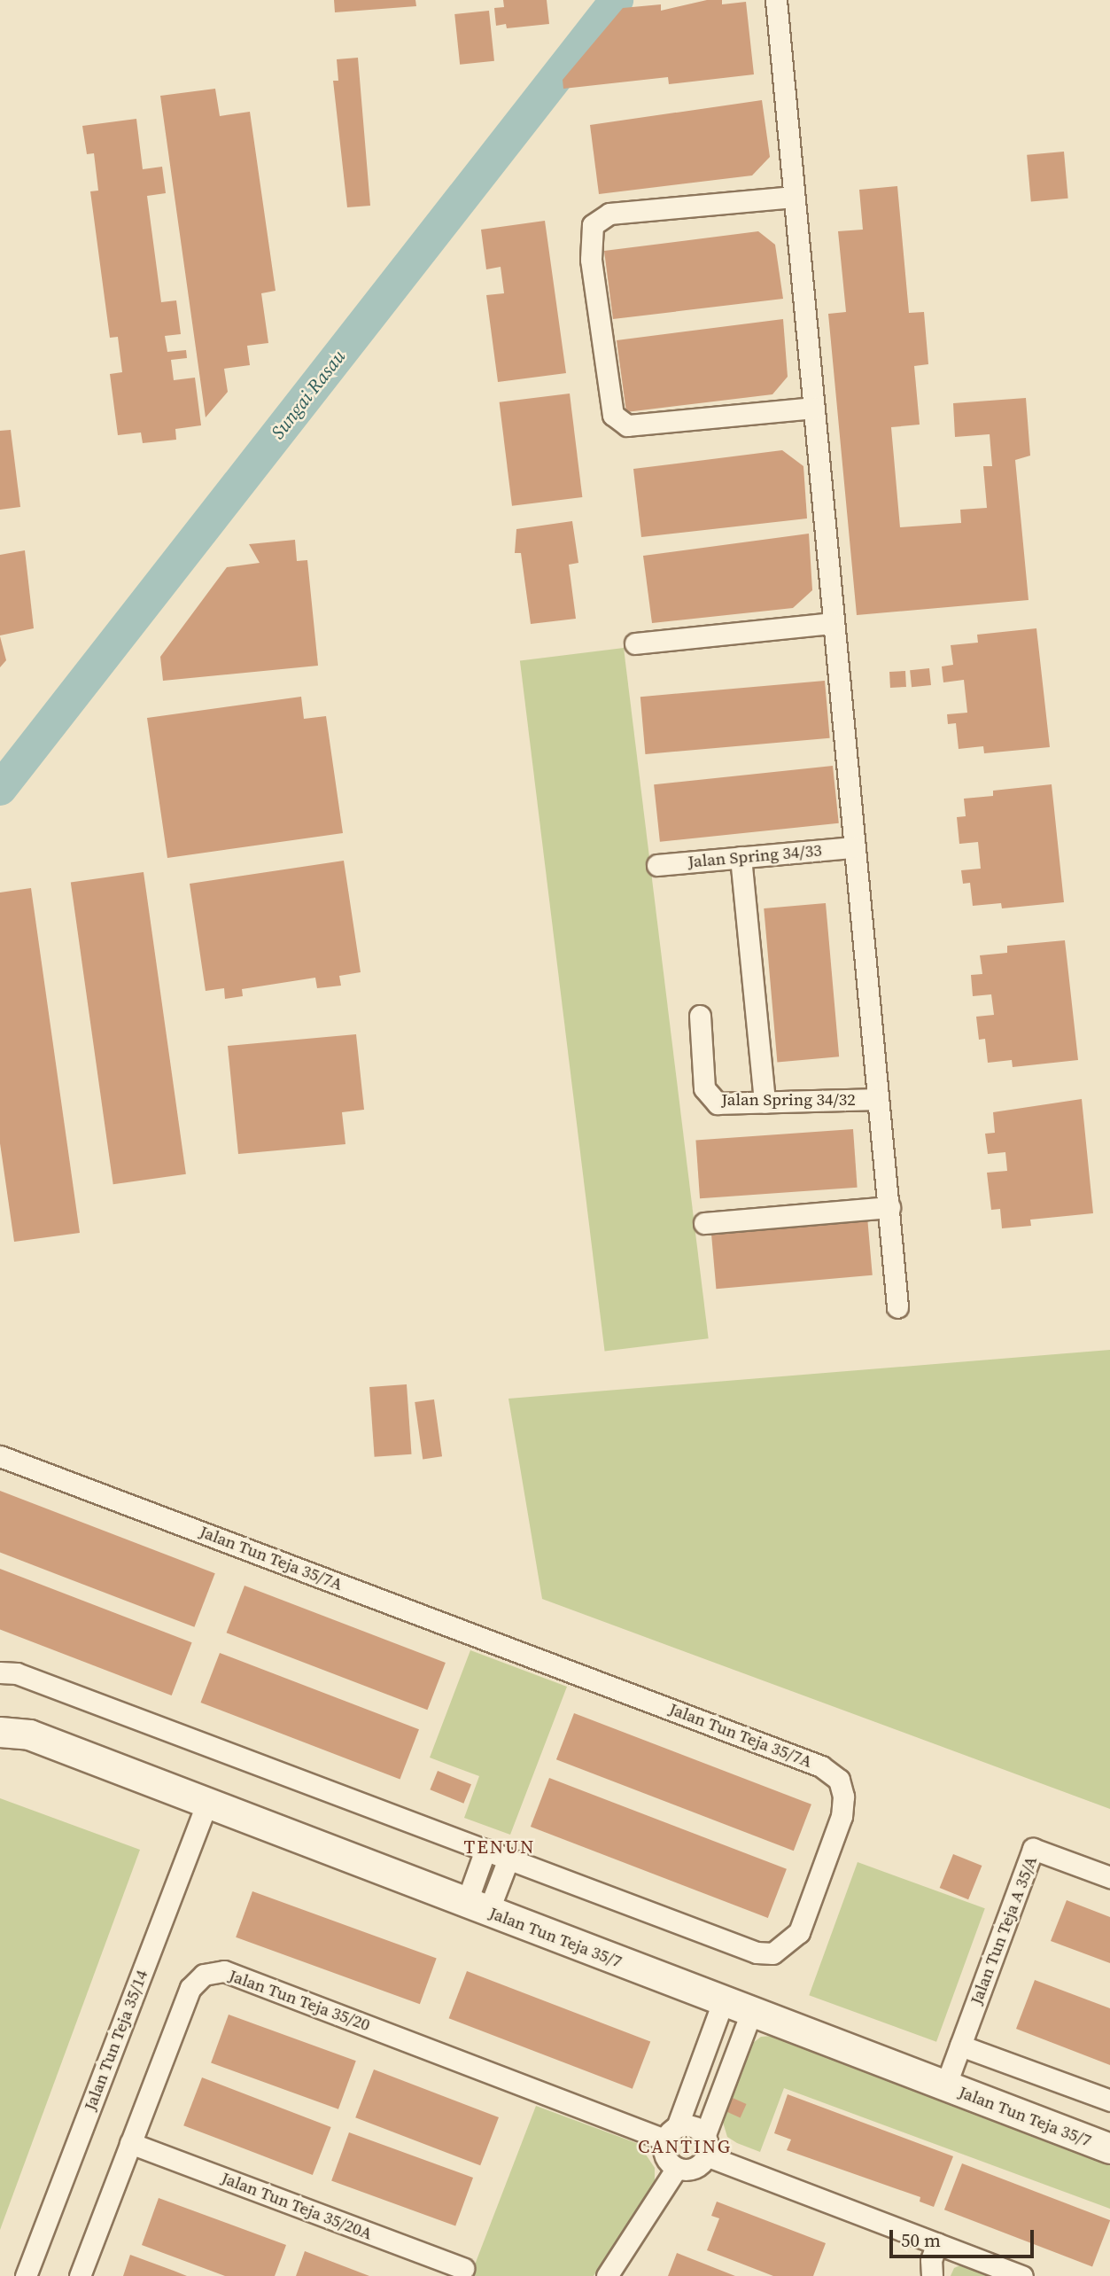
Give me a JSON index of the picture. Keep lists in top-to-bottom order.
{
  "streets": {
    "street": [
      "Jalan Spring 34/33",
      "Jalan Spring 34/32",
      "Jalan Tun Teja 35/7A",
      "Jalan Tun Teja A 35/A",
      "Jalan Tun Teja 35/7",
      "Jalan Tun Teja 35/20",
      "Jalan Tun Teja 35/14",
      "Jalan Tun Teja 35/20A"
    ]
  },
  "crossings": [
    ["Jalan Tun Teja A 35/A", "Jalan Tun Teja 35/7"],
    ["Jalan Tun Teja 35/7", "Jalan Tun Teja 35/14"],
    ["Jalan Tun Teja 35/20", "Jalan Tun Teja 35/20A"]
  ],
  "districts": ["TENUN", "CANTING"],
  "water": ["Sungai Rasau"],
  "scale_bar": "50 m"
}
